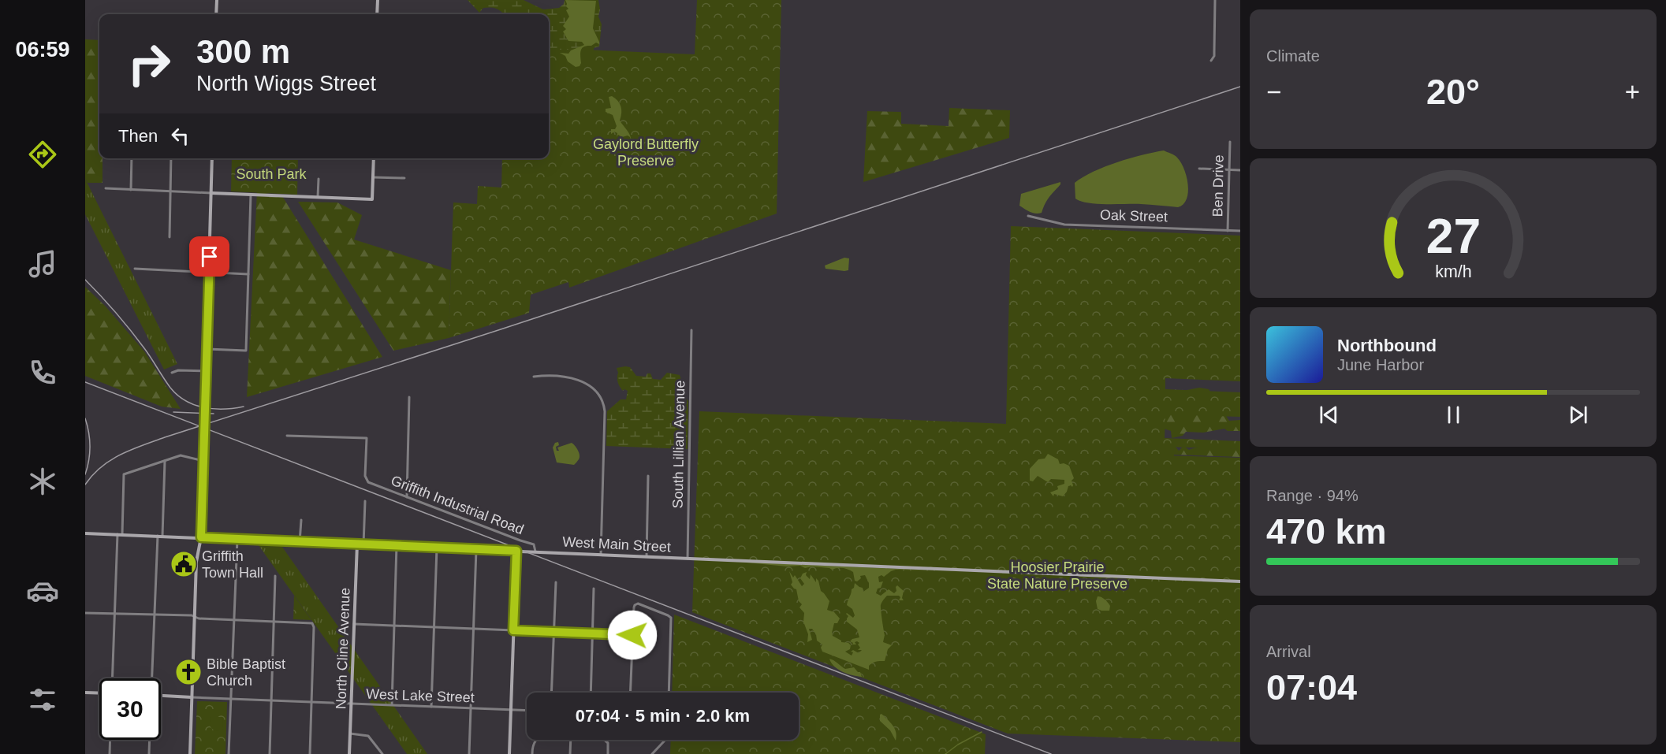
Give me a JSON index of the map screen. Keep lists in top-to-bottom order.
{
  "streets": {
    "street": [
      "Ben Drive",
      "Oak Street",
      "South Lillian Avenue",
      "Griffith Industrial Road",
      "West Main Street",
      "North Cline Avenue",
      "West Lake Street"
    ]
  },
  "crossings": [
    ["Ben Drive", "Oak Street"],
    ["South Lillian Avenue", "West Main Street"],
    ["Griffith Industrial Road", "West Main Street"],
    ["West Main Street", "North Cline Avenue"],
    ["North Cline Avenue", "West Lake Street"]
  ],
  "parks": ["Gaylord Butterfly Preserve", "South Park", "Hoosier Prairie State Nature Preserve"],
  "places": {
    "public building": ["Griffith Town Hall"],
    "church": ["Bible Baptist Church"]
  },
  "page": {
    "tabs": "06:59",
    "tile": [
      "Climate",
      ["Range · 94%", "470 km"],
      ["Arrival", "07:04"]
    ],
    "turn": ["300 m", "North Wiggs Street"],
    "heat": ["−", "20°", "+"],
    "then": "Then",
    "song": ["Northbound", "June Harbor"],
    "limit": "30",
    "trip": "07:04 · 5 min · 2.0 km",
    "gauge": ["27", "km/h"]
  }
}
